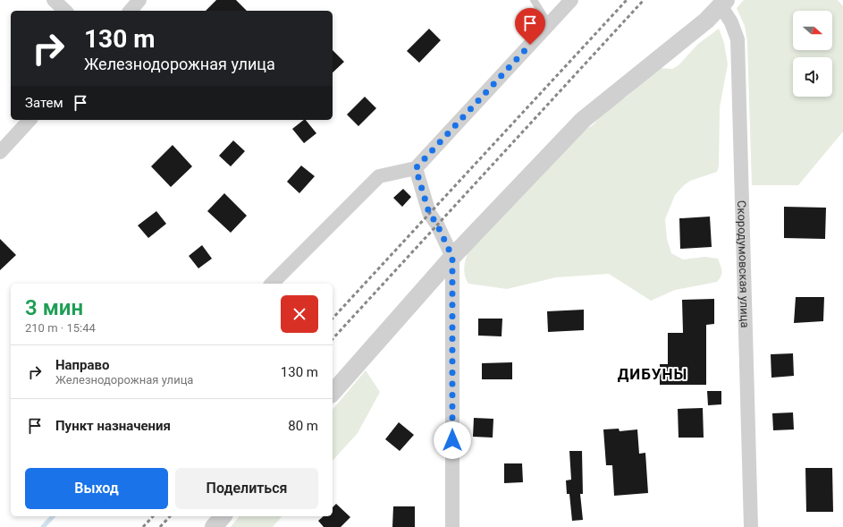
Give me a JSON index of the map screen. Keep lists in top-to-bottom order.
{
  "streets": {
    "street": ["Скородумовская улица"]
  },
  "districts": ["ДИБУНЫ"],
  "north": "right",
  "page": {
    "turn": ["130 m", "Железнодорожная улица"],
    "then": "Затем",
    "heading": ["3 мин", "210 m · 15:44"],
    "list": [
      {
        "name": "Направо",
        "note": "Железнодорожная улица",
        "value": "130 m"
      },
      {
        "name": "Пункт назначения",
        "value": "80 m"
      }
    ],
    "buttons": ["Выход", "Поделиться"]
  }
}
